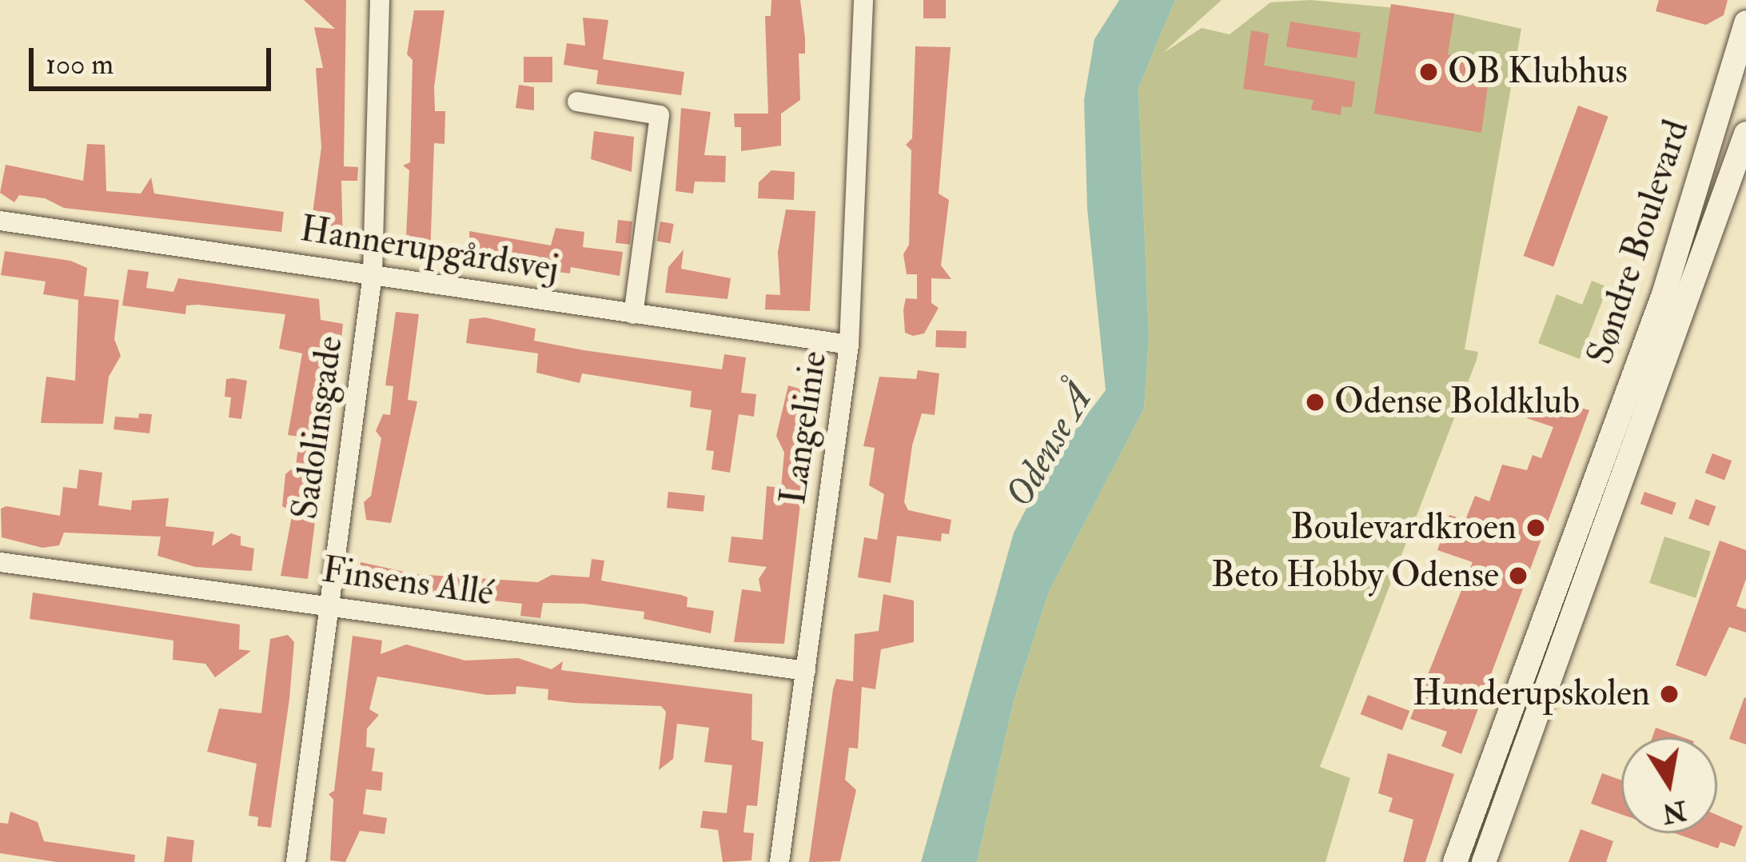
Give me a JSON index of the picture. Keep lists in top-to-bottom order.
{
  "streets": {
    "street": [
      "Søndre Boulevard",
      "Hannerupgårdsvej",
      "Sadolinsgade",
      "Langelinie",
      "Finsens Allé"
    ]
  },
  "crossings": [
    ["Hannerupgårdsvej", "Sadolinsgade"],
    ["Hannerupgårdsvej", "Langelinie"],
    ["Sadolinsgade", "Finsens Allé"],
    ["Langelinie", "Finsens Allé"]
  ],
  "water": ["Odense Å"],
  "places": [
    "OB Klubhus",
    "Odense Boldklub",
    "Boulevardkroen",
    "Beto Hobby Odense",
    "Hunderupskolen"
  ],
  "scale_bar": "100 m",
  "north": "bottom"
}
